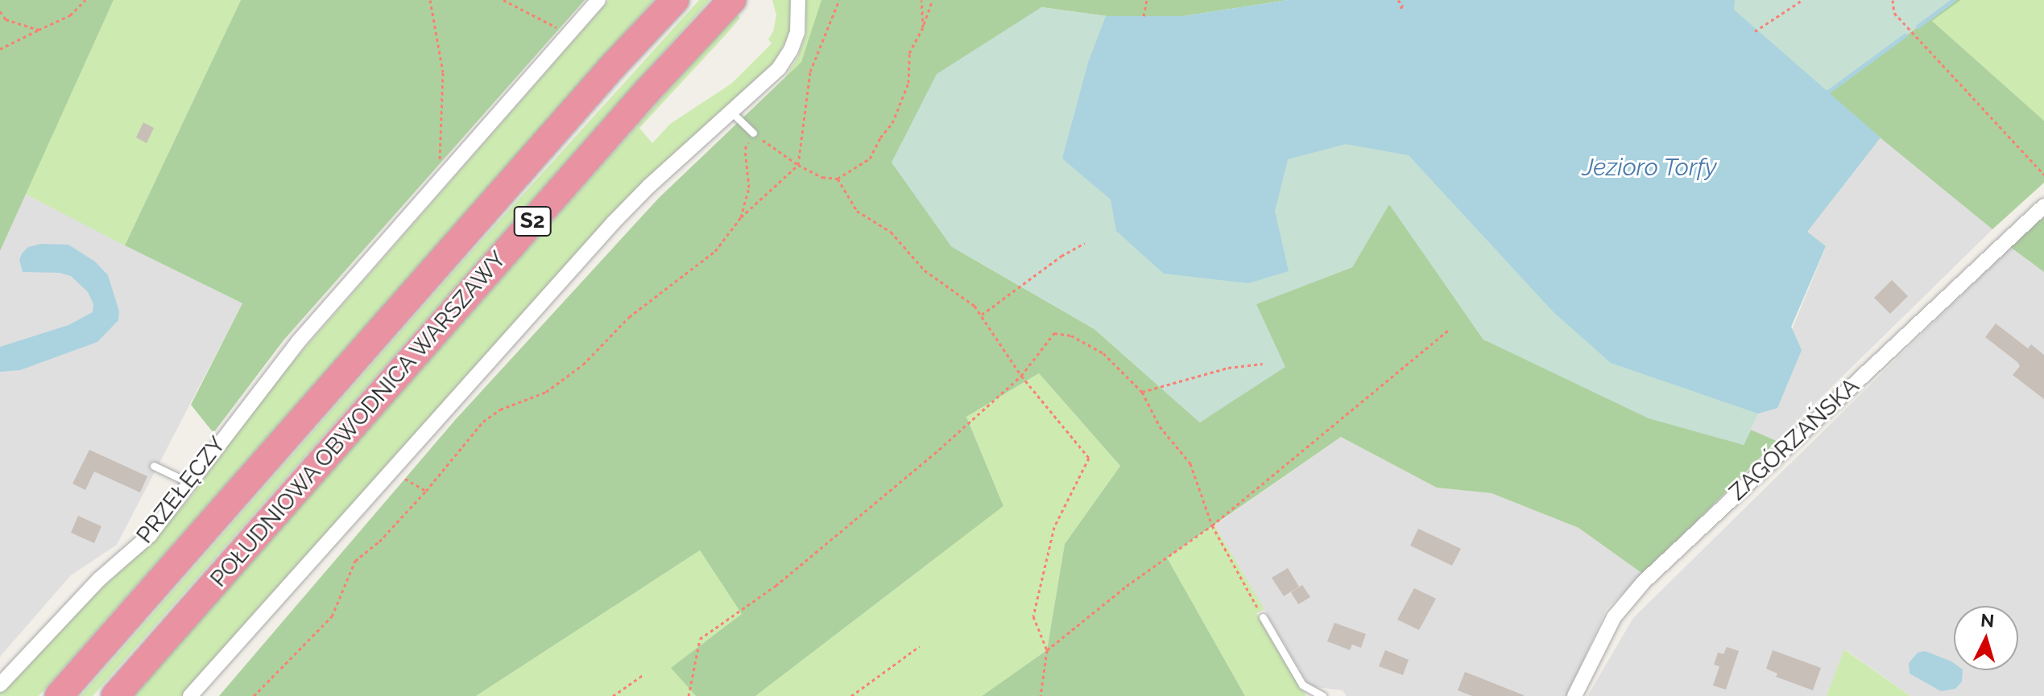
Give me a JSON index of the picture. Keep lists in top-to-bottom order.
{
  "streets": {
    "highway": ["S2", "POŁUDNIOWA OBWODNICA WARSZAWY"],
    "street": ["ZAGÓRZAŃSKA", "PRZEŁĘCZY"]
  },
  "water": ["Jezioro Torfy"],
  "north": "top"
}
